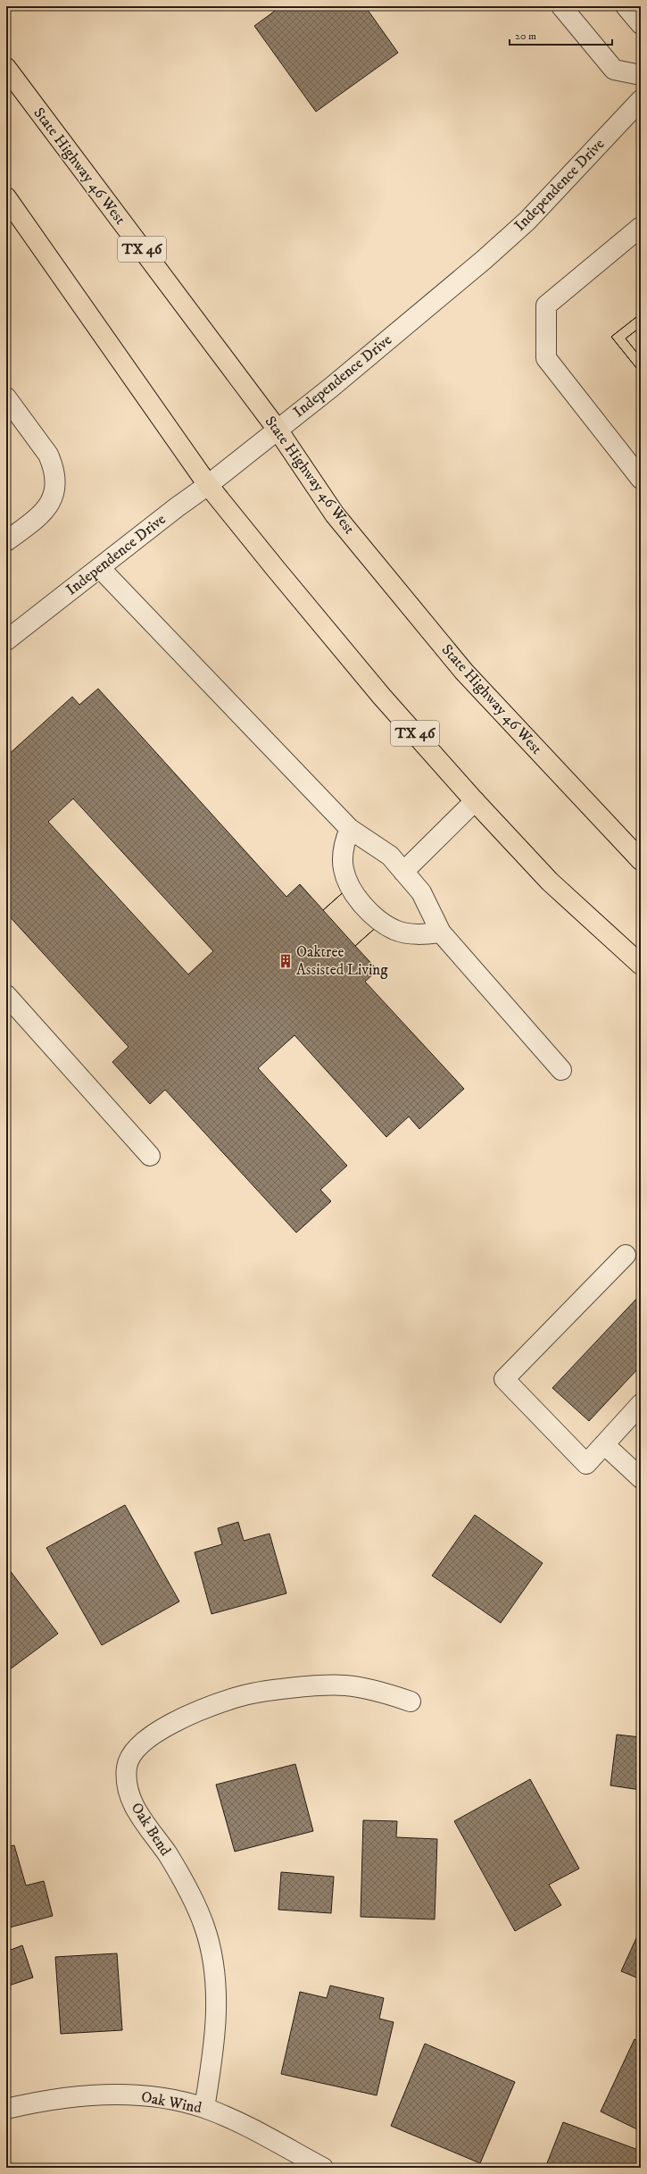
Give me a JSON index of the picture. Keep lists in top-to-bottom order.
{
  "streets": {
    "main road": ["State Highway 46 West", "TX 46"],
    "street": ["Independence Drive", "Oak Bend", "Oak Wind"]
  },
  "crossings": [
    ["State Highway 46 West", "Independence Drive"],
    ["Independence Drive", "TX 46"],
    ["Oak Bend", "Oak Wind"]
  ],
  "places": {
    "building": ["Oaktree Assisted Living"]
  },
  "scale_bar": "20 m"
}
